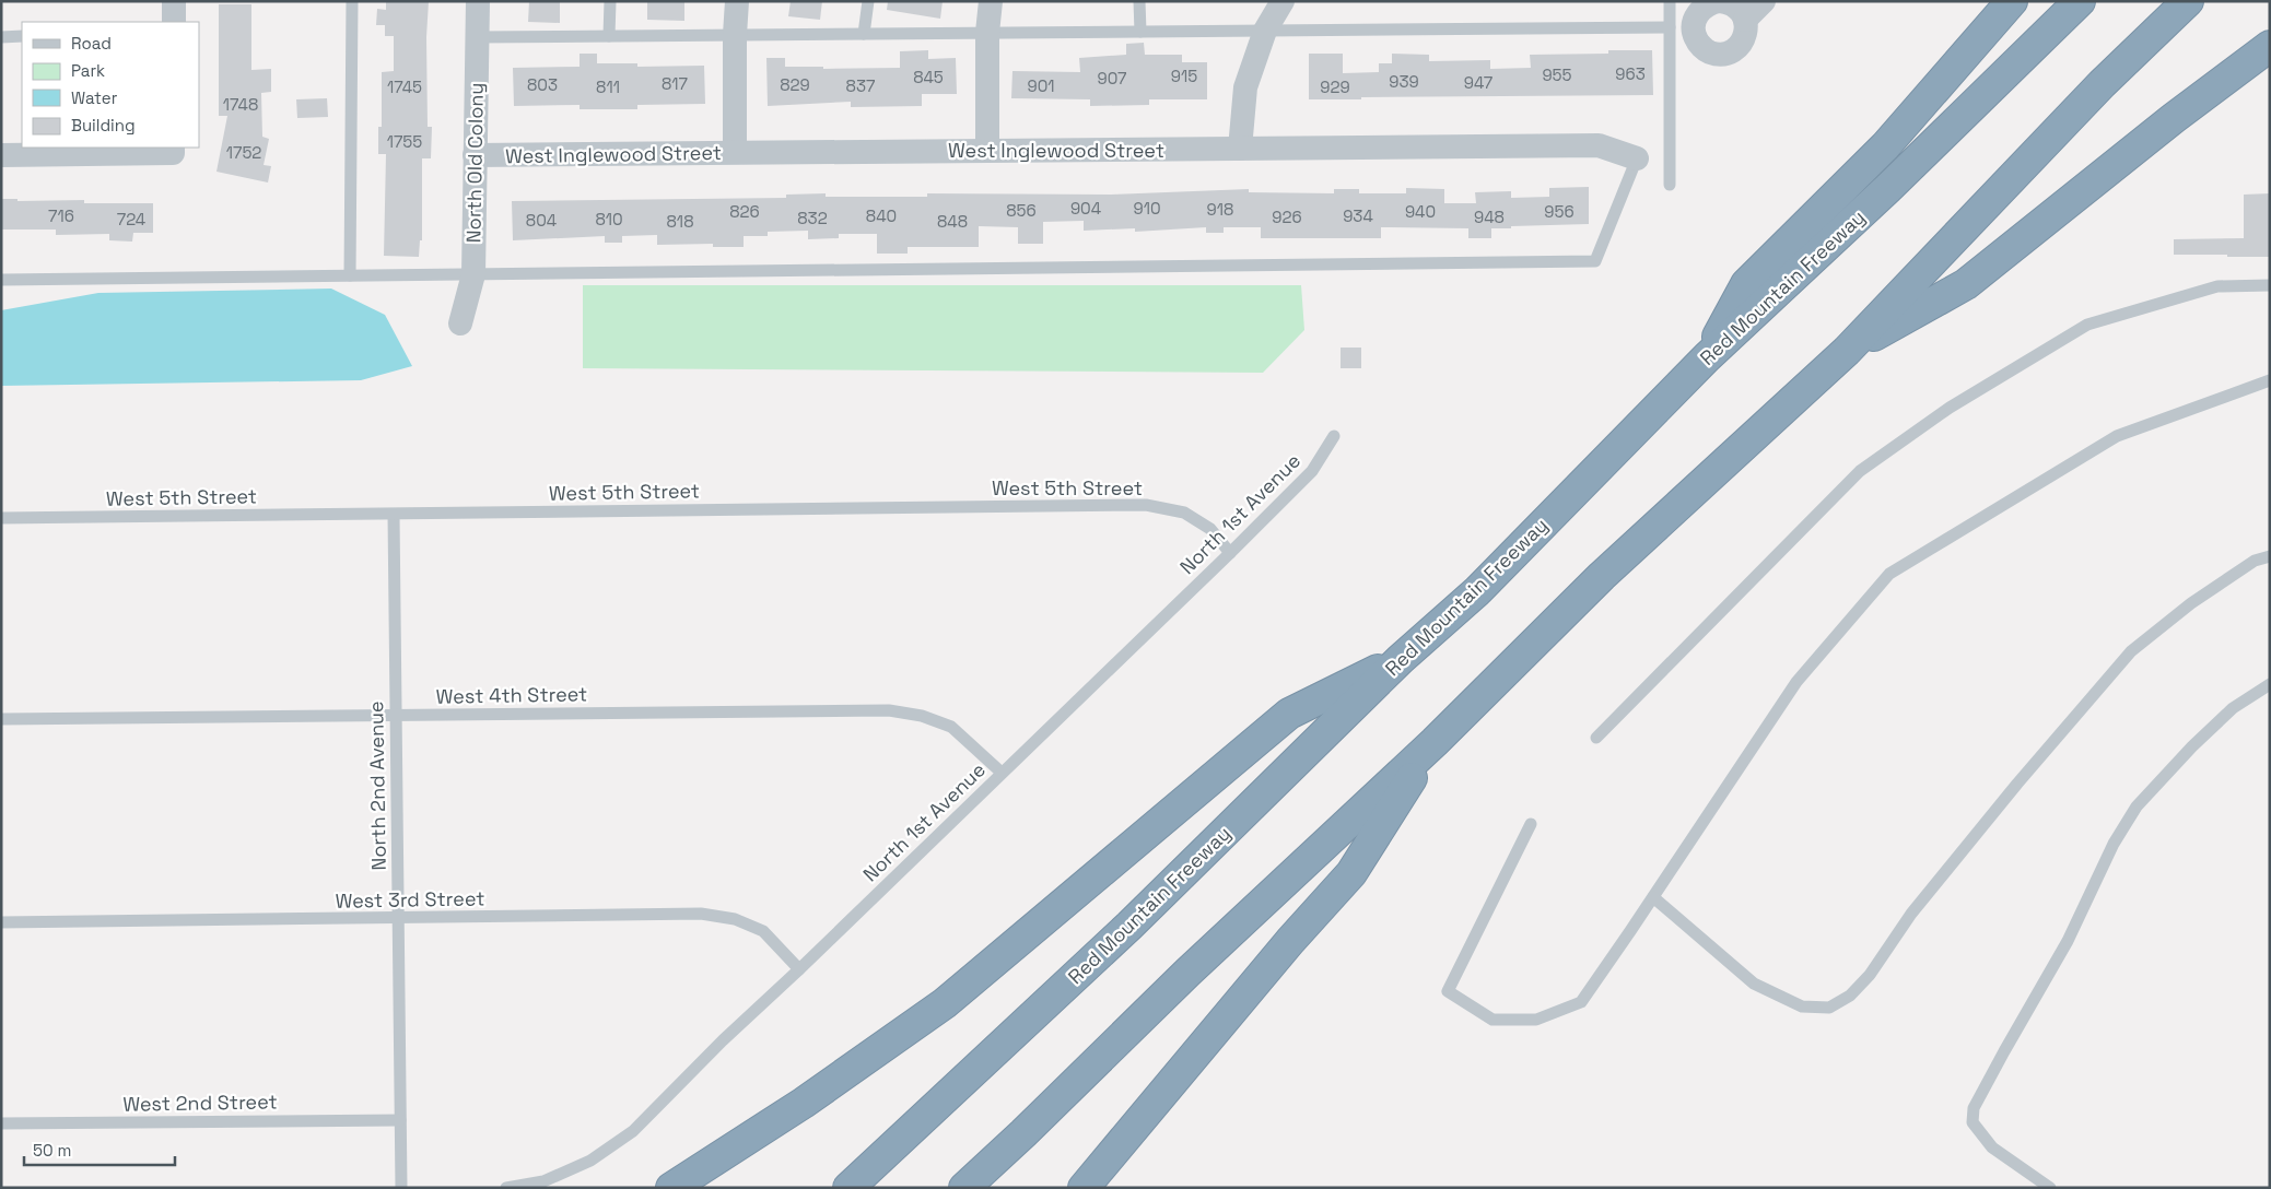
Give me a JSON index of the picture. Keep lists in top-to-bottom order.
{
  "streets": {
    "highway": ["Red Mountain Freeway"],
    "street": ["West Inglewood Street", "North Old Colony"],
    "lane": [
      "West 5th Street",
      "North 1st Avenue",
      "West 4th Street",
      "North 2nd Avenue",
      "West 3rd Street",
      "West 2nd Street"
    ]
  },
  "crossings": [
    ["West Inglewood Street", "North Old Colony"],
    ["West 5th Street", "North 1st Avenue"],
    ["West 5th Street", "North 2nd Avenue"],
    ["North 1st Avenue", "West 4th Street"],
    ["North 1st Avenue", "West 3rd Street"],
    ["West 4th Street", "North 2nd Avenue"],
    ["North 2nd Avenue", "West 3rd Street"],
    ["North 2nd Avenue", "West 2nd Street"]
  ],
  "house_numbers": [
    "963",
    "955",
    "915",
    "845",
    "907",
    "939",
    "947",
    "817",
    "803",
    "829",
    "837",
    "901",
    "1745",
    "811",
    "929",
    "1748",
    "1755",
    "1752",
    "904",
    "910",
    "918",
    "856",
    "826",
    "940",
    "956",
    "716",
    "840",
    "934",
    "926",
    "948",
    "832",
    "724",
    "810",
    "804",
    "818",
    "848"
  ],
  "legend": [
    "Road",
    "Park",
    "Water",
    "Building"
  ],
  "scale_bar": "50 m"
}
